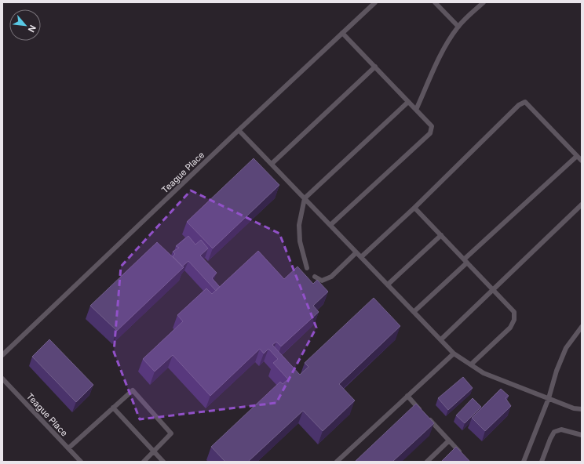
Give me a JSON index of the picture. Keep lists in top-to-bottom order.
{
  "streets": {
    "lane": ["Teague Place"]
  },
  "north": "bottom right"
}
